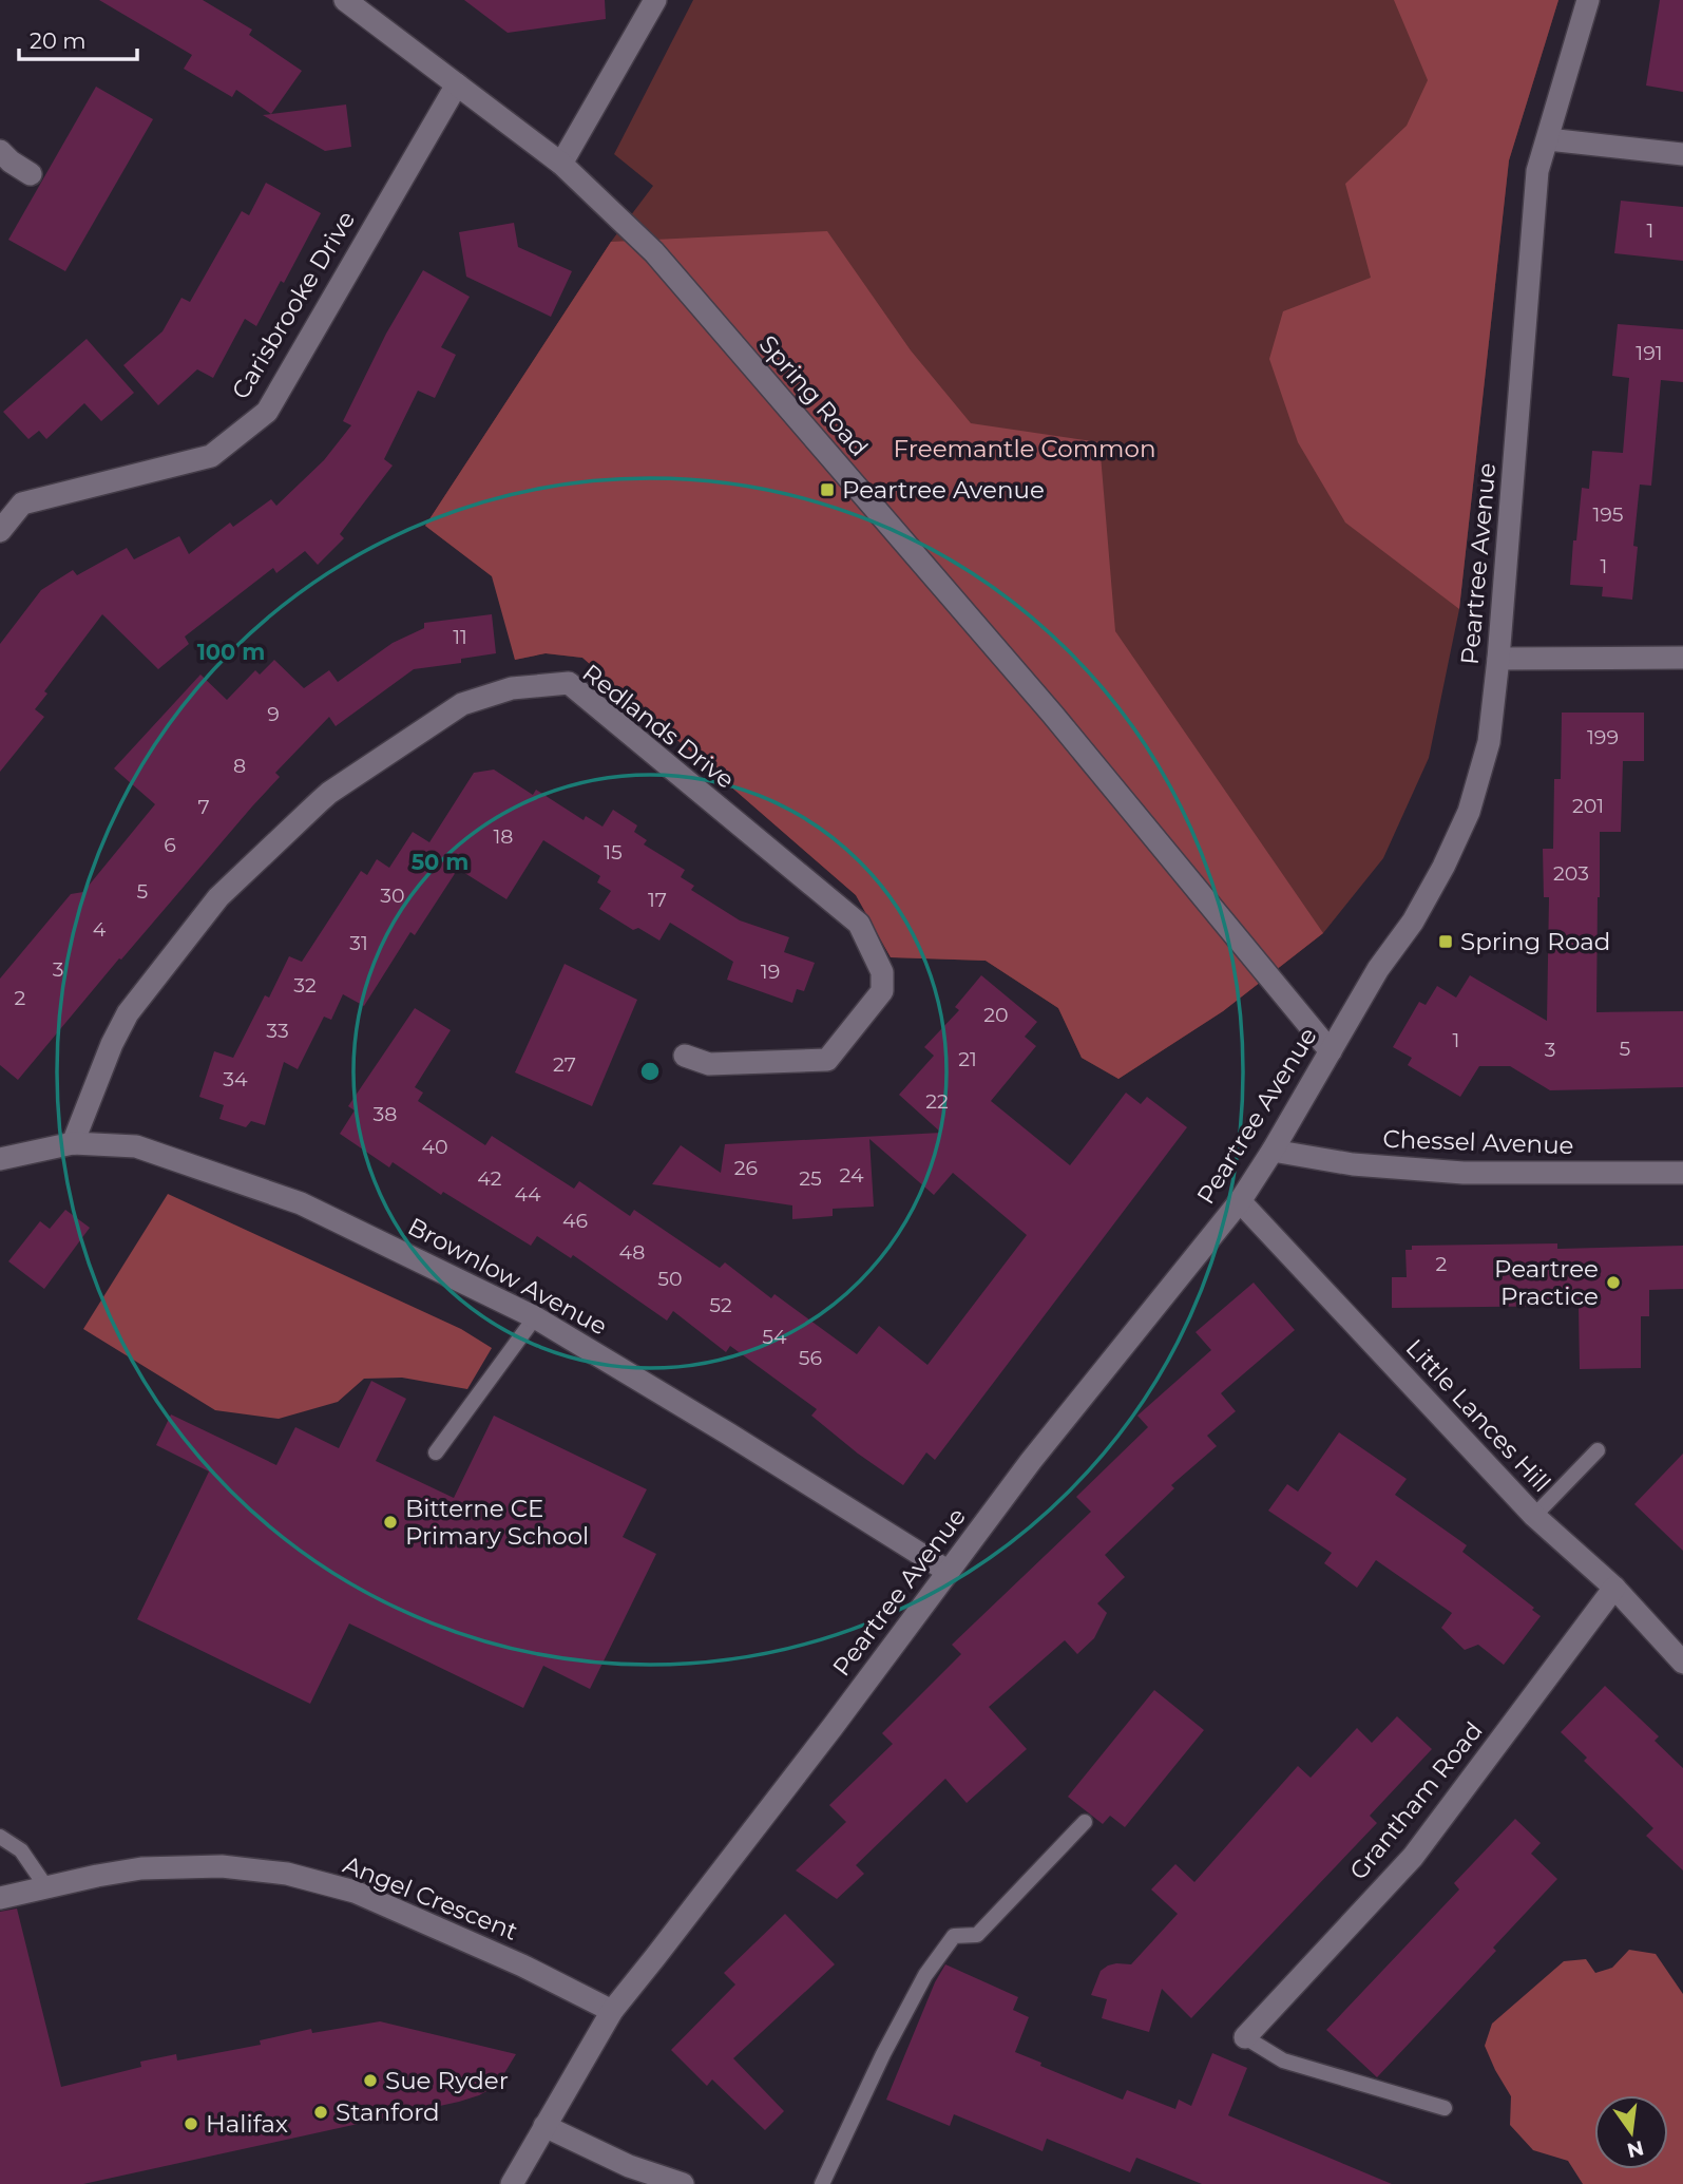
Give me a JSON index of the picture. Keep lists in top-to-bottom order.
{
  "streets": {
    "street": [
      "Carisbrooke Drive",
      "Spring Road",
      "Peartree Avenue",
      "Redlands Drive",
      "Chessel Avenue",
      "Brownlow Avenue",
      "Little Lances Hill",
      "Grantham Road",
      "Angel Crescent"
    ]
  },
  "crossings": [
    ["Carisbrooke Drive", "Spring Road"],
    ["Spring Road", "Peartree Avenue"],
    ["Peartree Avenue", "Chessel Avenue"],
    ["Peartree Avenue", "Brownlow Avenue"],
    ["Peartree Avenue", "Little Lances Hill"],
    ["Peartree Avenue", "Angel Crescent"],
    ["Redlands Drive", "Brownlow Avenue"],
    ["Little Lances Hill", "Grantham Road"]
  ],
  "parks": ["Freemantle Common"],
  "places": {
    "transit": ["Peartree Avenue", "Spring Road"],
    "other": [
      "Peartree Practice",
      "Bitterne CE Primary School",
      "Sue Ryder",
      "Stanford",
      "Halifax"
    ]
  },
  "house_numbers": [
    "1",
    "191",
    "195",
    "1",
    "11",
    "9",
    "199",
    "8",
    "201",
    "7",
    "18",
    "6",
    "15",
    "203",
    "5",
    "30",
    "17",
    "4",
    "31",
    "3",
    "19",
    "32",
    "2",
    "20",
    "33",
    "1",
    "5",
    "3",
    "21",
    "27",
    "34",
    "22",
    "38",
    "40",
    "26",
    "24",
    "42",
    "25",
    "44",
    "46",
    "48",
    "2",
    "50",
    "52",
    "54",
    "56"
  ],
  "scale_bar": "20 m",
  "north": "bottom",
  "rings": ["100 m", "50 m"]
}
